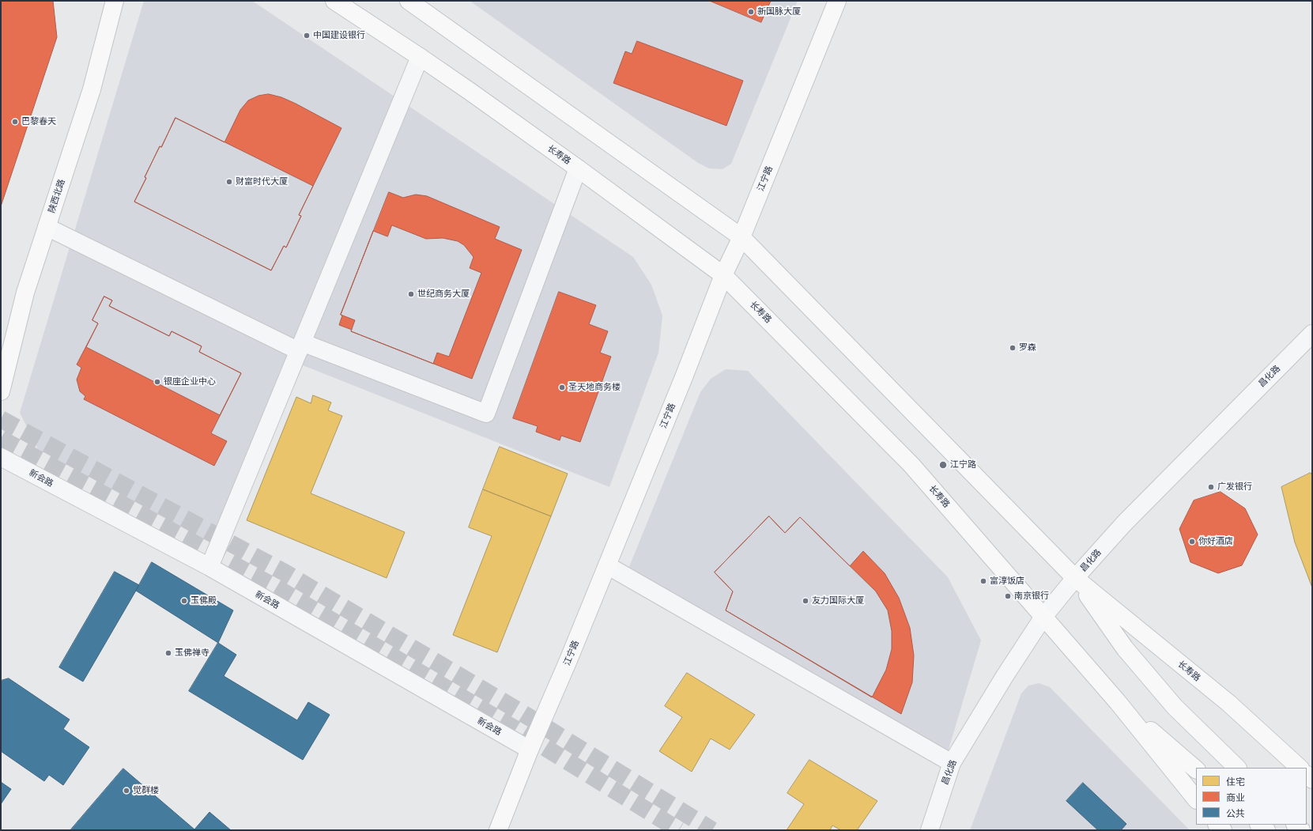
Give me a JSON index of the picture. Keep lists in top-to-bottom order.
{
  "streets": {
    "main road": ["长寿路", "江宁路", "陕西北路"],
    "street": ["昌化路", "新会路"]
  },
  "crossings": [
    ["长寿路", "江宁路"],
    ["长寿路", "昌化路"],
    ["江宁路", "新会路"]
  ],
  "places": [
    "新国脉大厦",
    "中国建设银行",
    "巴黎春天",
    "财富时代大厦",
    "世纪商务大厦",
    "罗森",
    "银座企业中心",
    "圣天地商务楼",
    "江宁路",
    "广发银行",
    "你好酒店",
    "富淳饭店",
    "南京银行",
    "玉佛殿",
    "友力国际大厦",
    "玉佛禅寺",
    "觉群楼"
  ],
  "legend": ["住宅", "商业", "公共"]
}
